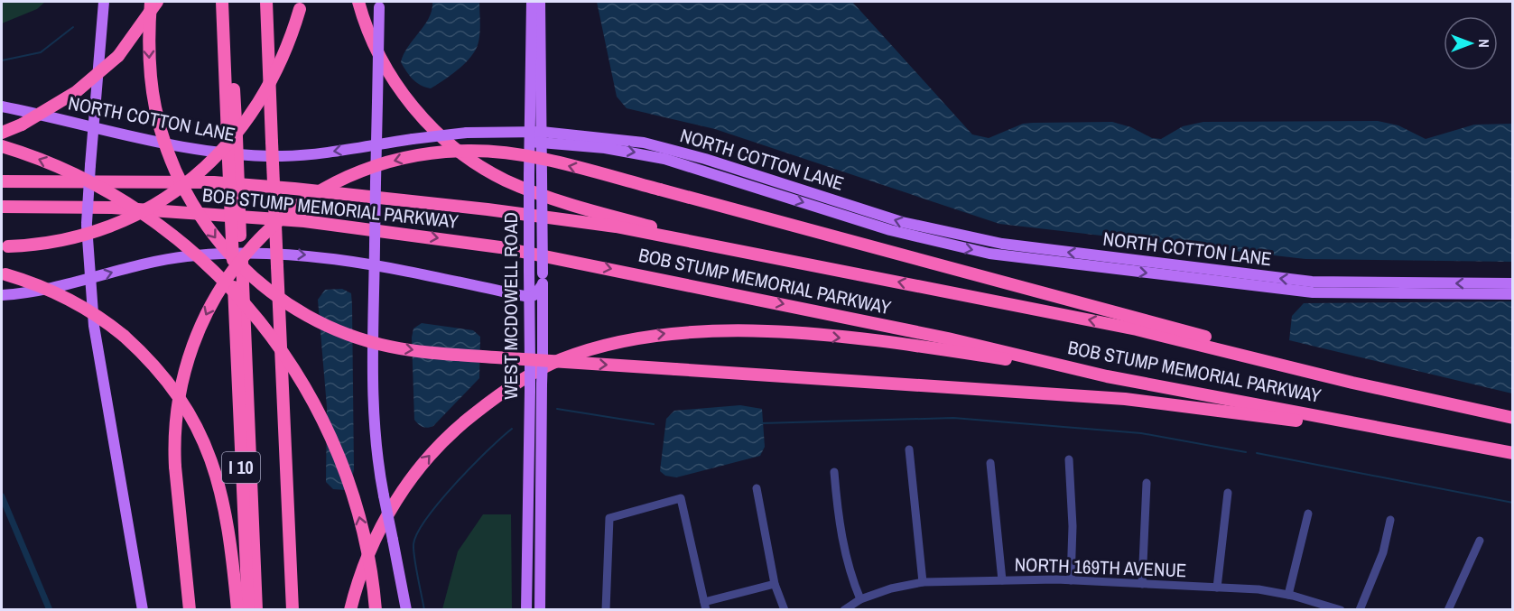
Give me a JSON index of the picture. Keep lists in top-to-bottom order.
{
  "streets": {
    "highway": ["BOB STUMP MEMORIAL PARKWAY", "I 10"],
    "main road": ["NORTH COTTON LANE", "WEST MCDOWELL ROAD"],
    "street": ["NORTH 169TH AVENUE"]
  },
  "crossings": [
    ["NORTH COTTON LANE", "WEST MCDOWELL ROAD"]
  ],
  "north": "right"
}
